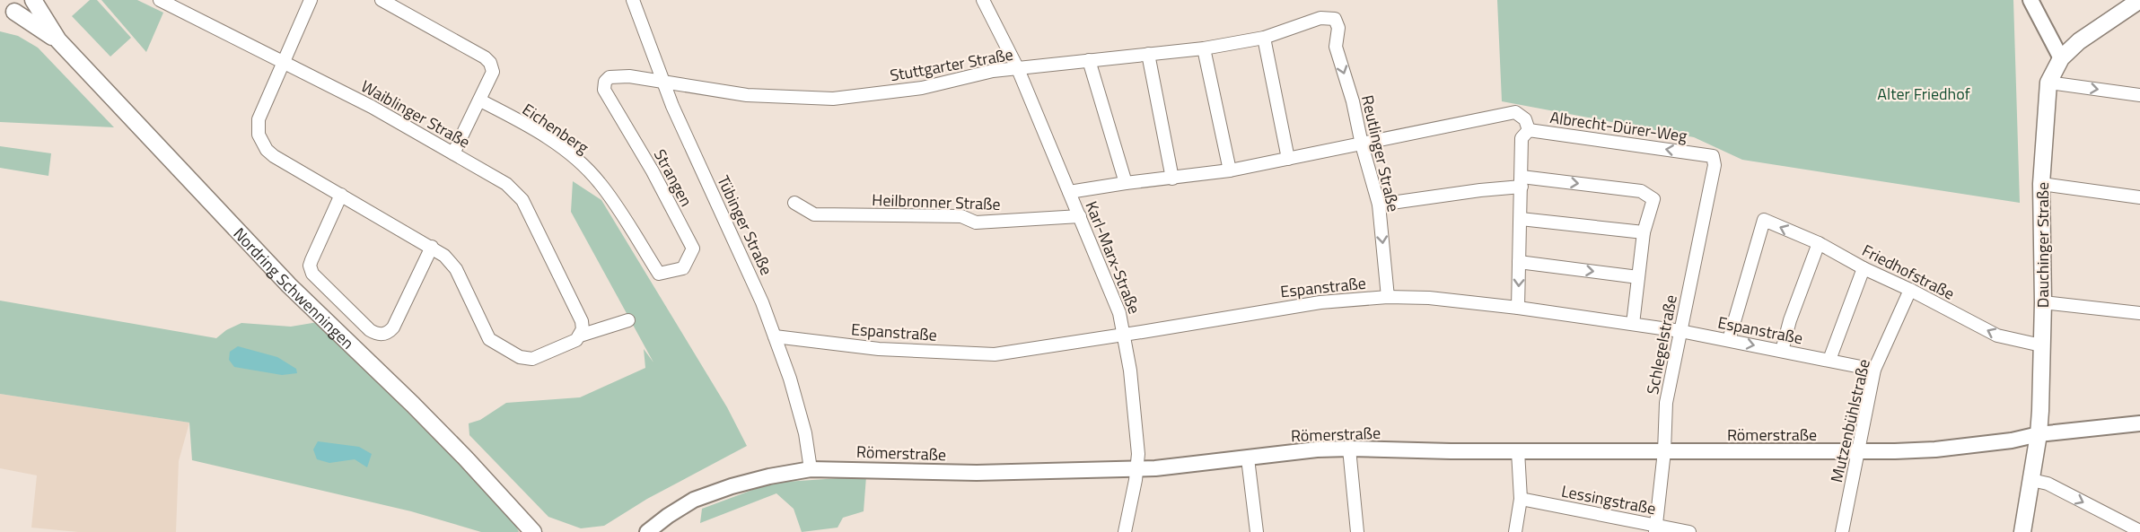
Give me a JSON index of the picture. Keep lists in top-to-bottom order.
{
  "streets": {
    "main road": ["Dauchinger Straße", "Nordring Schwenningen"],
    "street": [
      "Stuttgarter Straße",
      "Waiblinger Straße",
      "Albrecht-Dürer-Weg",
      "Eichenberg",
      "Reutlinger Straße",
      "Strangen",
      "Heilbronner Straße",
      "Tübinger Straße",
      "Karl-Marx-Straße",
      "Friedhofstraße",
      "Espanstraße",
      "Schlegelstraße",
      "Mutzenbühlstraße",
      "Römerstraße",
      "Lessingstraße"
    ]
  },
  "crossings": [
    ["Stuttgarter Straße", "Reutlinger Straße"],
    ["Stuttgarter Straße", "Strangen"],
    ["Stuttgarter Straße", "Tübinger Straße"],
    ["Stuttgarter Straße", "Karl-Marx-Straße"],
    ["Albrecht-Dürer-Weg", "Espanstraße"],
    ["Albrecht-Dürer-Weg", "Schlegelstraße"],
    ["Eichenberg", "Strangen"],
    ["Reutlinger Straße", "Espanstraße"],
    ["Heilbronner Straße", "Karl-Marx-Straße"],
    ["Tübinger Straße", "Espanstraße"],
    ["Tübinger Straße", "Römerstraße"],
    ["Dauchinger Straße", "Friedhofstraße"],
    ["Dauchinger Straße", "Römerstraße"],
    ["Karl-Marx-Straße", "Espanstraße"],
    ["Karl-Marx-Straße", "Römerstraße"],
    ["Friedhofstraße", "Espanstraße"],
    ["Friedhofstraße", "Mutzenbühlstraße"],
    ["Espanstraße", "Schlegelstraße"],
    ["Espanstraße", "Mutzenbühlstraße"],
    ["Schlegelstraße", "Römerstraße"],
    ["Schlegelstraße", "Lessingstraße"],
    ["Mutzenbühlstraße", "Römerstraße"]
  ],
  "parks": ["Alter Friedhof"]
}
